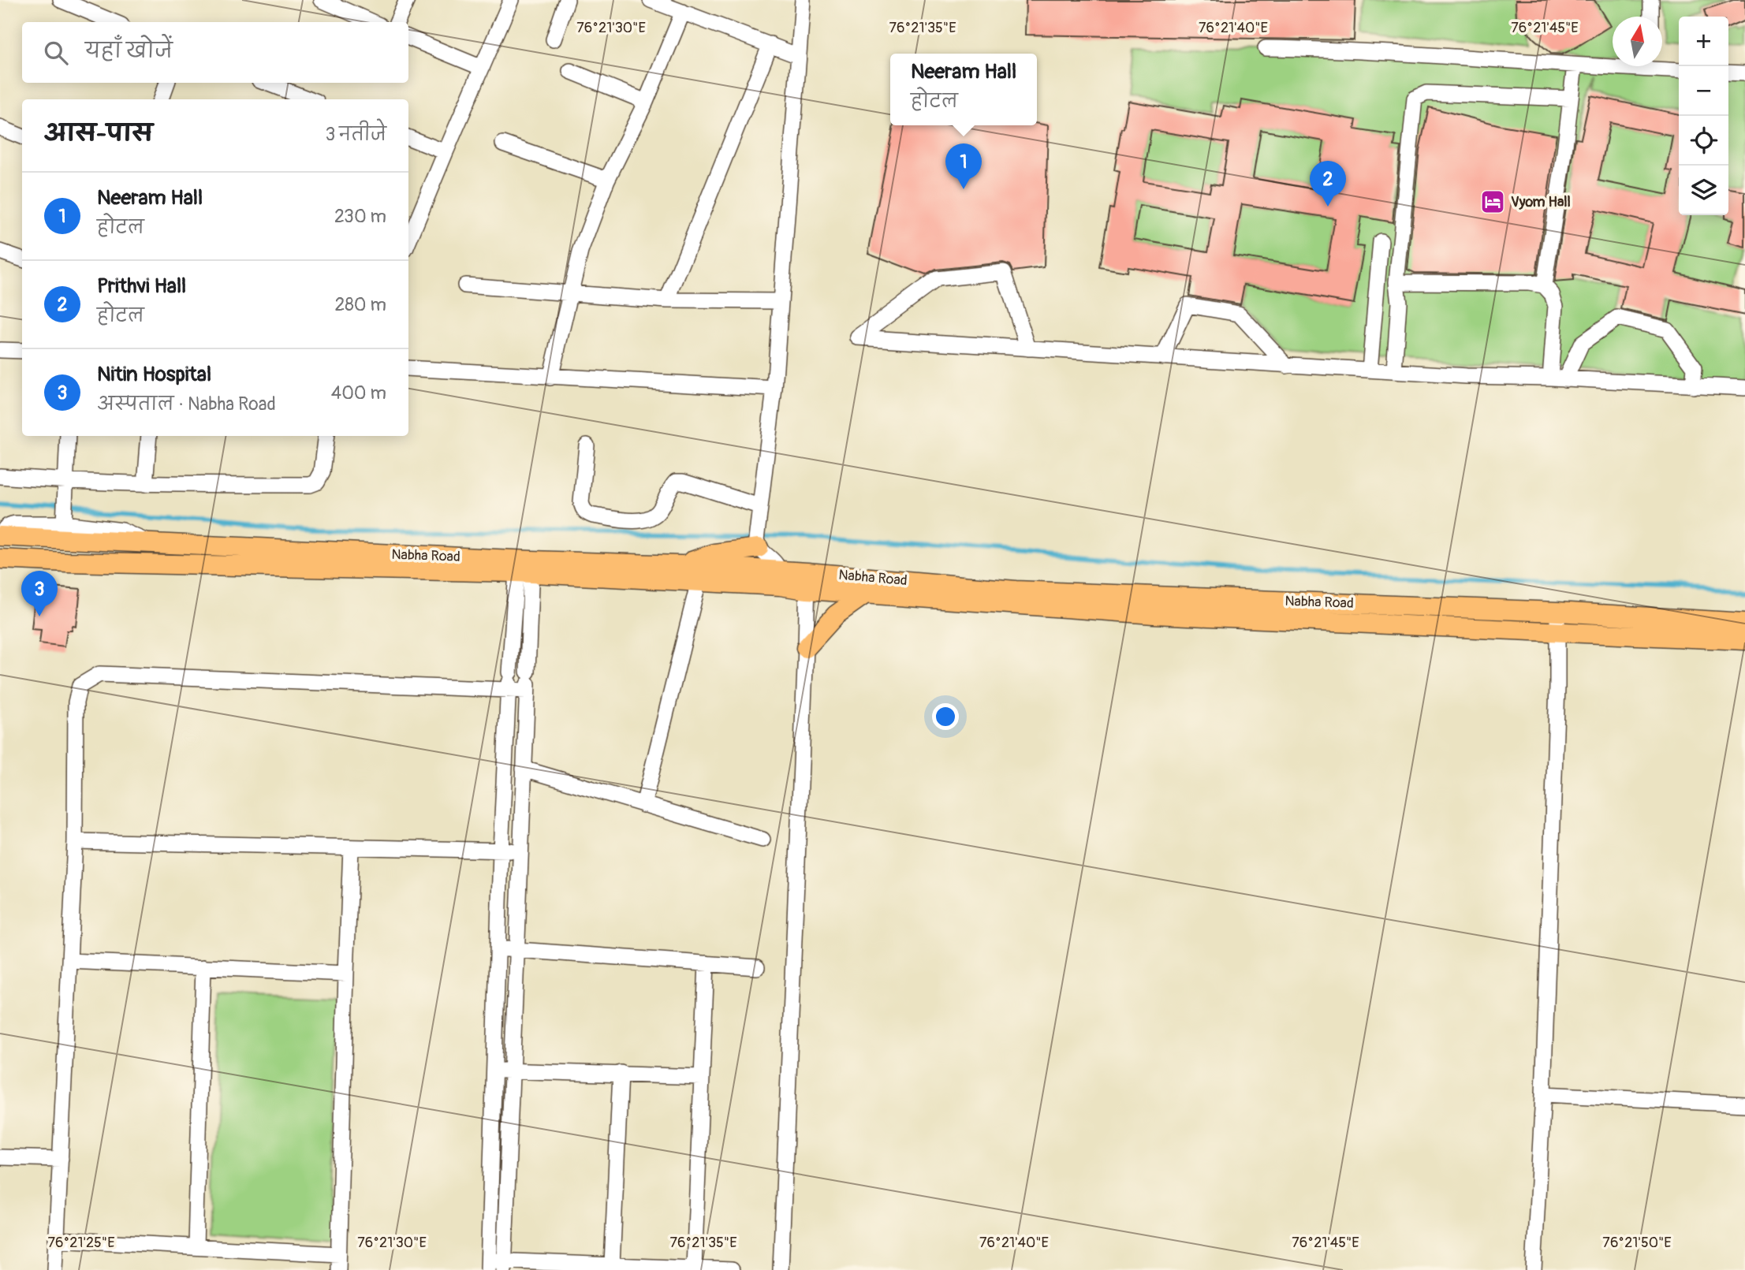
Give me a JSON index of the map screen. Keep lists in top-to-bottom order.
{
  "streets": {
    "main road": ["Nabha Road"]
  },
  "places": {
    "hotel": ["Vyom Hall"]
  },
  "north": "top",
  "page": {
    "map_buttons": ["+", "−"],
    "search": "यहाँ खोजें",
    "popup": ["Neeram Hall", "होटल"],
    "heading": ["आस-पास", "3 नतीजे"],
    "pins": ["1", "2", "3"],
    "list": [
      {
        "mark": "1",
        "name": "Neeram Hall",
        "note": "होटल",
        "value": "230 m"
      },
      {
        "mark": "2",
        "name": "Prithvi Hall",
        "note": "होटल",
        "value": "280 m"
      },
      {
        "mark": "3",
        "name": "Nitin Hospital",
        "note": "अस्पताल · Nabha Road",
        "value": "400 m"
      }
    ]
  },
  "coordinates": [
    "76°21'30\"E",
    "76°21'35\"E",
    "76°21'40\"E",
    "76°21'45\"E",
    "76°21'25\"E",
    "76°21'50\"E"
  ]
}
